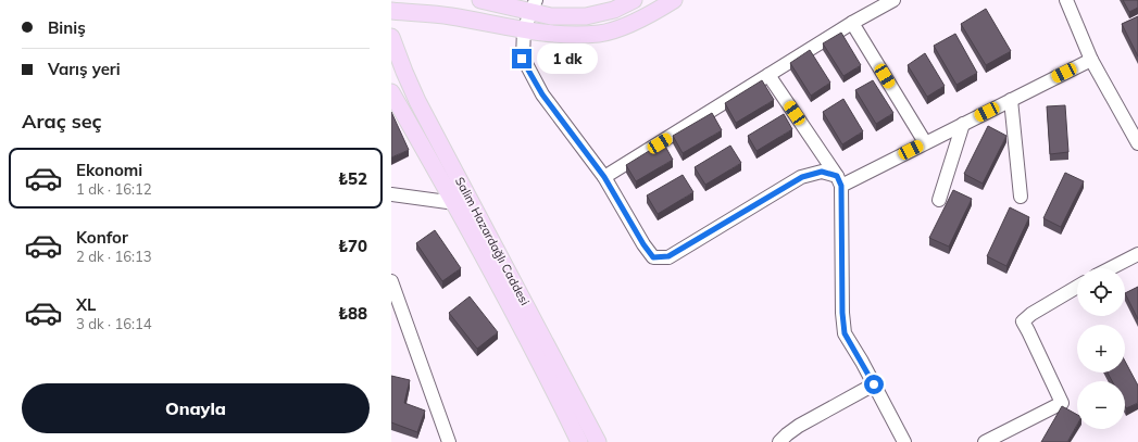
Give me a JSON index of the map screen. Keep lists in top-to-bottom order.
{
  "streets": {
    "main road": ["Salim Hazardağlı Caddesi"]
  },
  "page": {
    "banner": ["Biniş", "Varış yeri"],
    "bubble": "1 dk",
    "heading": "Araç seç",
    "list": [
      {
        "name": "Ekonomi",
        "note": "1 dk · 16:12",
        "value": "₺52"
      },
      {
        "name": "Konfor",
        "note": "2 dk · 16:13",
        "value": "₺70"
      },
      {
        "name": "XL",
        "note": "3 dk · 16:14",
        "value": "₺88"
      }
    ],
    "map_buttons": ["+", "−"],
    "buttons": "Onayla"
  }
}
